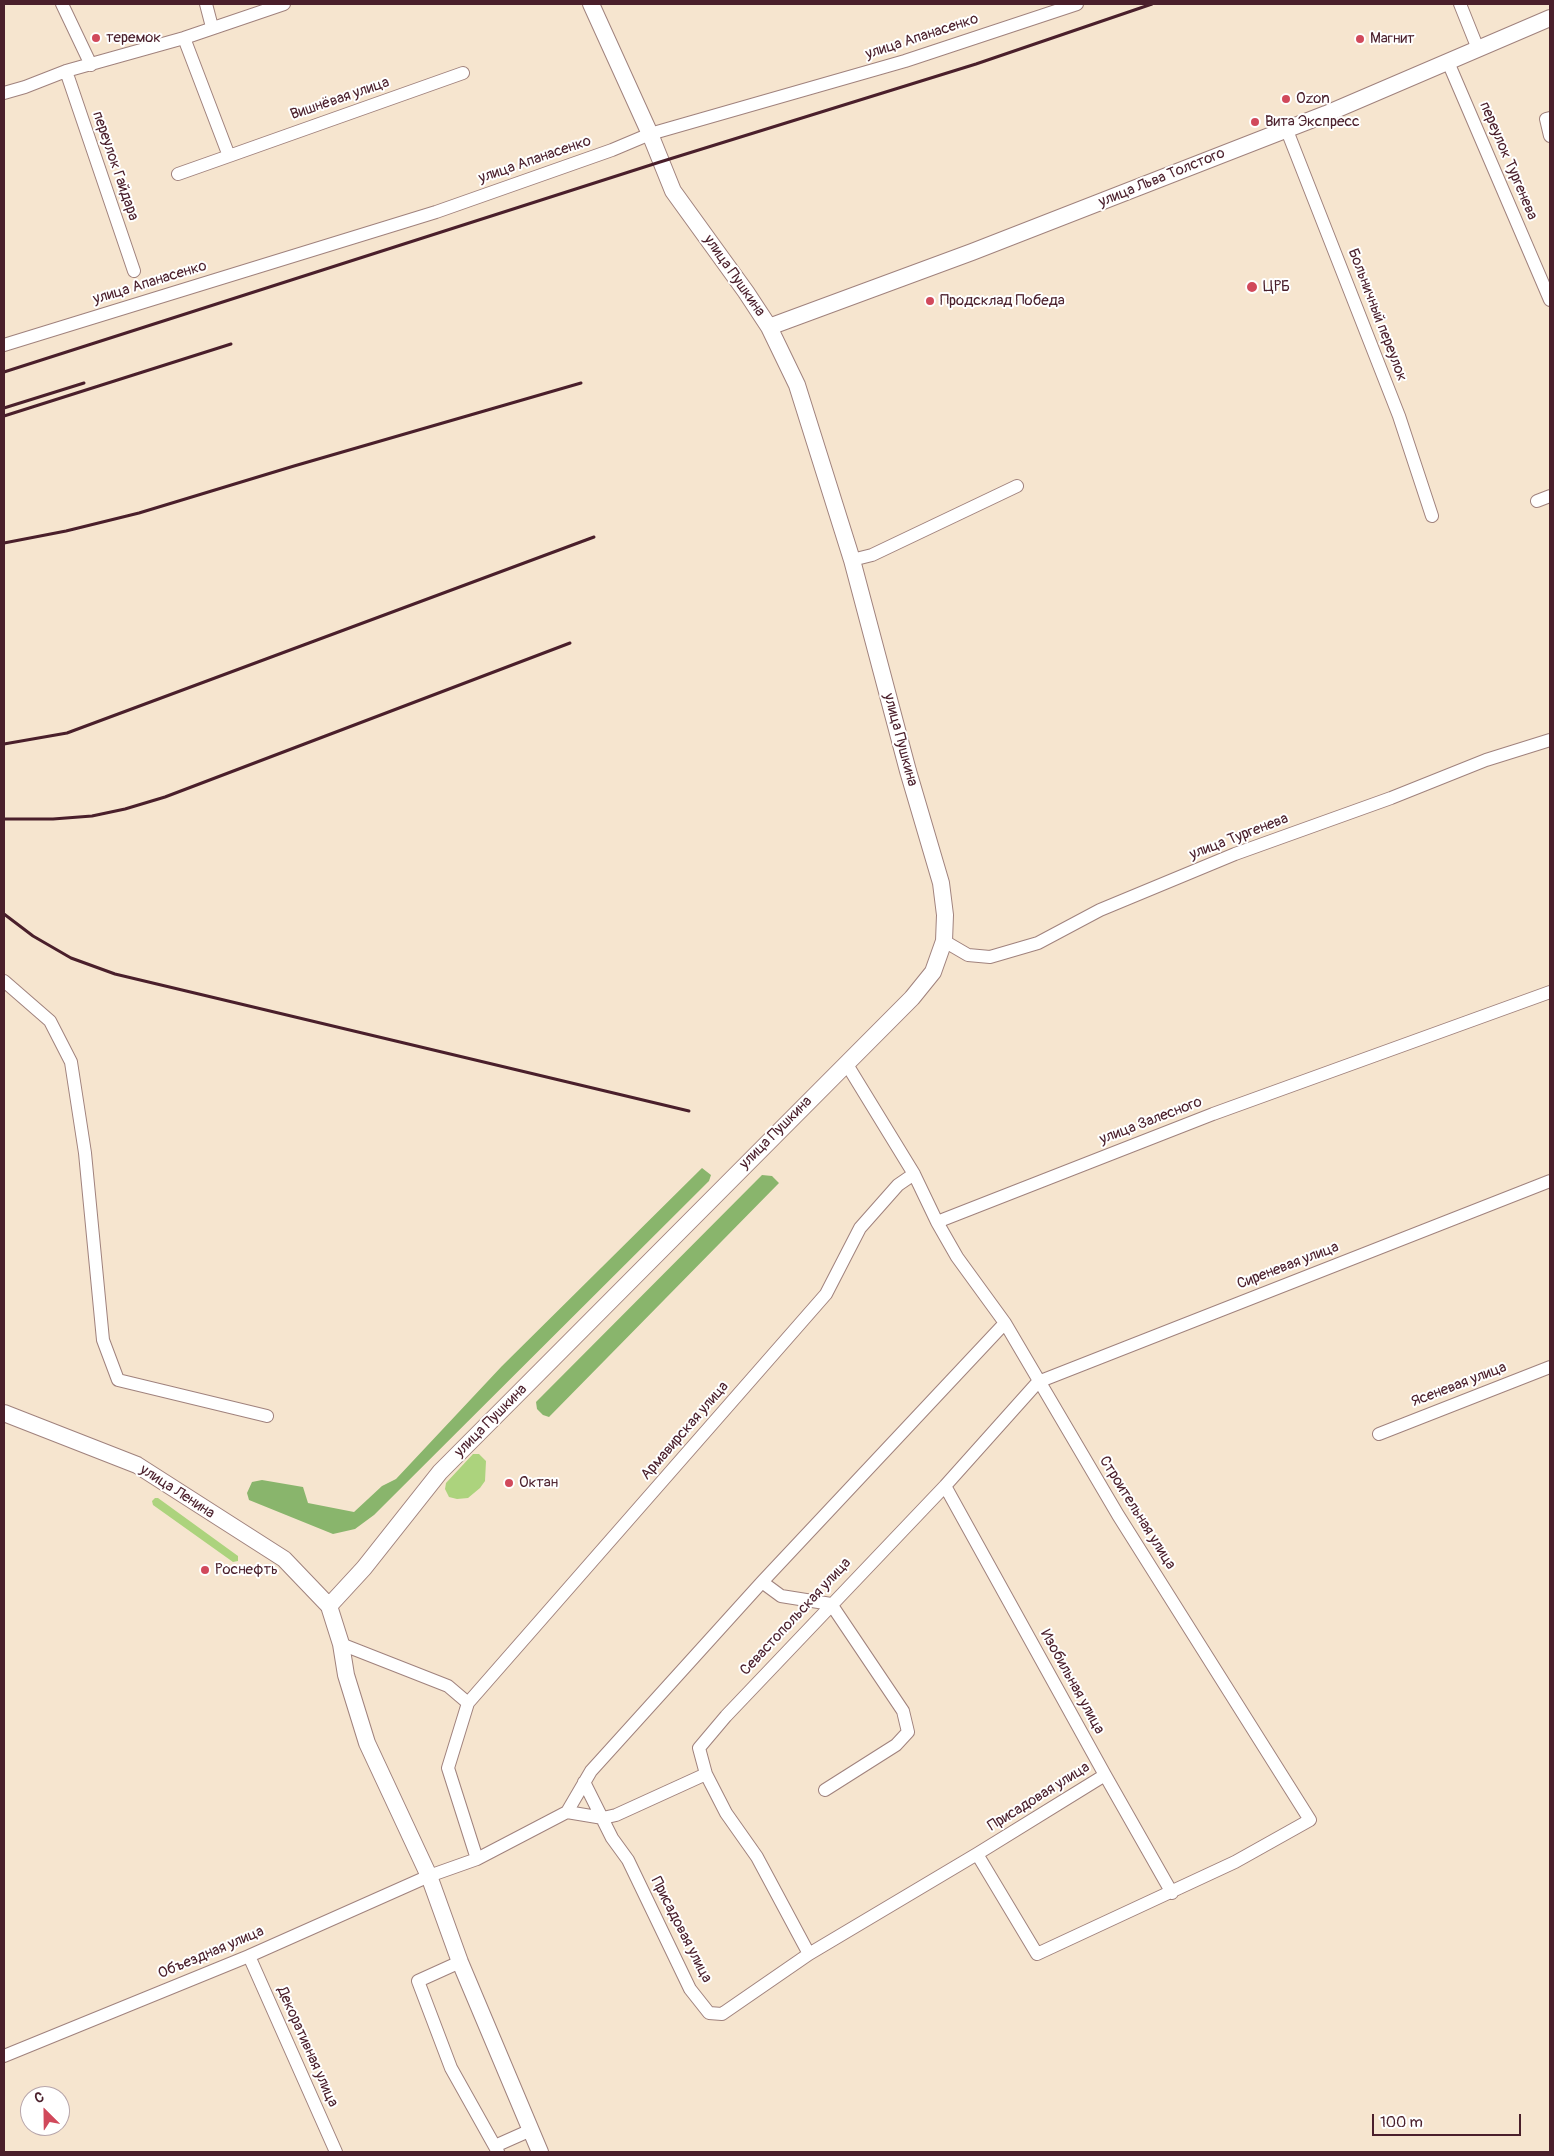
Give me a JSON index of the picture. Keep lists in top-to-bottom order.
{
  "streets": {
    "main road": ["улица Льва Толстого", "улица Пушкина", "улица Ленина"],
    "street": [
      "улица Апанасенко",
      "Вишнёвая улица",
      "переулок Тургенева",
      "переулок Гайдара",
      "Больничный переулок",
      "улица Тургенева",
      "улица Залесного",
      "Сиреневая улица",
      "Ясеневая улица",
      "Армавирская улица",
      "Строительная улица",
      "Севастопольская улица",
      "Изобильная улица",
      "Присадовая улица",
      "Объездная улица",
      "Декоративная улица"
    ]
  },
  "crossings": [
    ["улица Апанасенко", "улица Пушкина"],
    ["переулок Тургенева", "улица Льва Толстого"],
    ["улица Льва Толстого", "улица Пушкина"],
    ["улица Льва Толстого", "Больничный переулок"],
    ["улица Пушкина", "улица Тургенева"],
    ["улица Пушкина", "улица Ленина"],
    ["улица Залесного", "Строительная улица"],
    ["Сиреневая улица", "Строительная улица"],
    ["Сиреневая улица", "Севастопольская улица"],
    ["Строительная улица", "Севастопольская улица"],
    ["Строительная улица", "Изобильная улица"],
    ["Севастопольская улица", "Изобильная улица"],
    ["Изобильная улица", "Присадовая улица"],
    ["Объездная улица", "Декоративная улица"]
  ],
  "places": [
    "теремок",
    "Магнит",
    "Ozon",
    "Вита Экспресс",
    "ЦРБ",
    "Продсклад Победа",
    "Октан",
    "Роснефть"
  ],
  "scale_bar": "100 m",
  "north": "top left"
}
